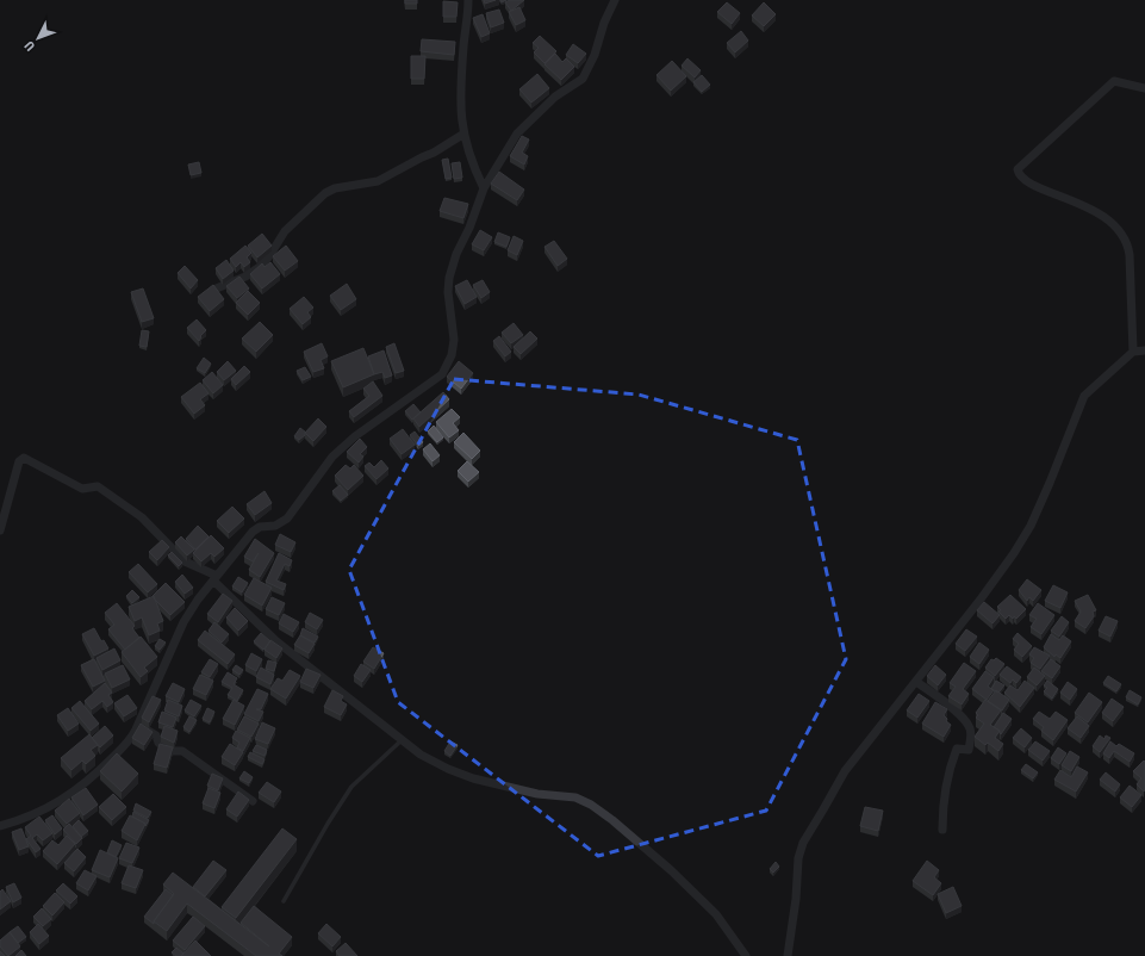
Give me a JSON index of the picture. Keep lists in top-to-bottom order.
{
  "north": "bottom left"
}
